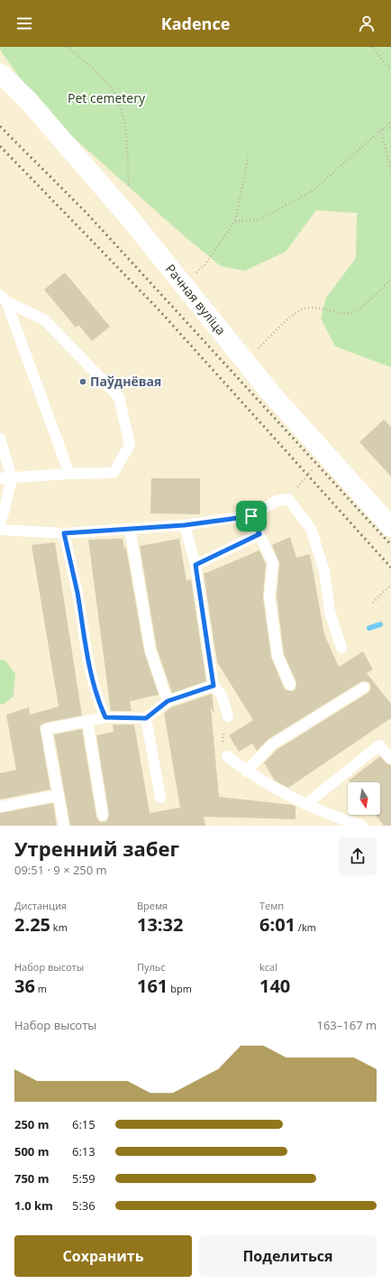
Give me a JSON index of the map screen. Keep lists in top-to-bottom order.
{
  "streets": {
    "street": ["Рачная вуліца"]
  },
  "parks": ["Pet cemetery"],
  "places": ["Паўднёвая"],
  "north": "bottom",
  "page": {
    "header": "Kadence",
    "heading": ["Утренний забег", "09:51 · 9 × 250 m"],
    "stats": [
      ["Дистанция", "2.25 km"],
      ["Время", "13:32"],
      ["Темп", "6:01 /km"],
      ["Набор высоты", "36 m"],
      ["Пульс", "161 bpm"],
      ["kcal", "140"]
    ],
    "chart": ["Набор высоты", "163–167 m"],
    "list": [
      {
        "name": "250 m",
        "note": "6:15"
      },
      {
        "name": "500 m",
        "note": "6:13"
      },
      {
        "name": "750 m",
        "note": "5:59"
      },
      {
        "name": "1.0 km",
        "note": "5:36"
      }
    ],
    "buttons": ["Сохранить", "Поделиться"]
  }
}
